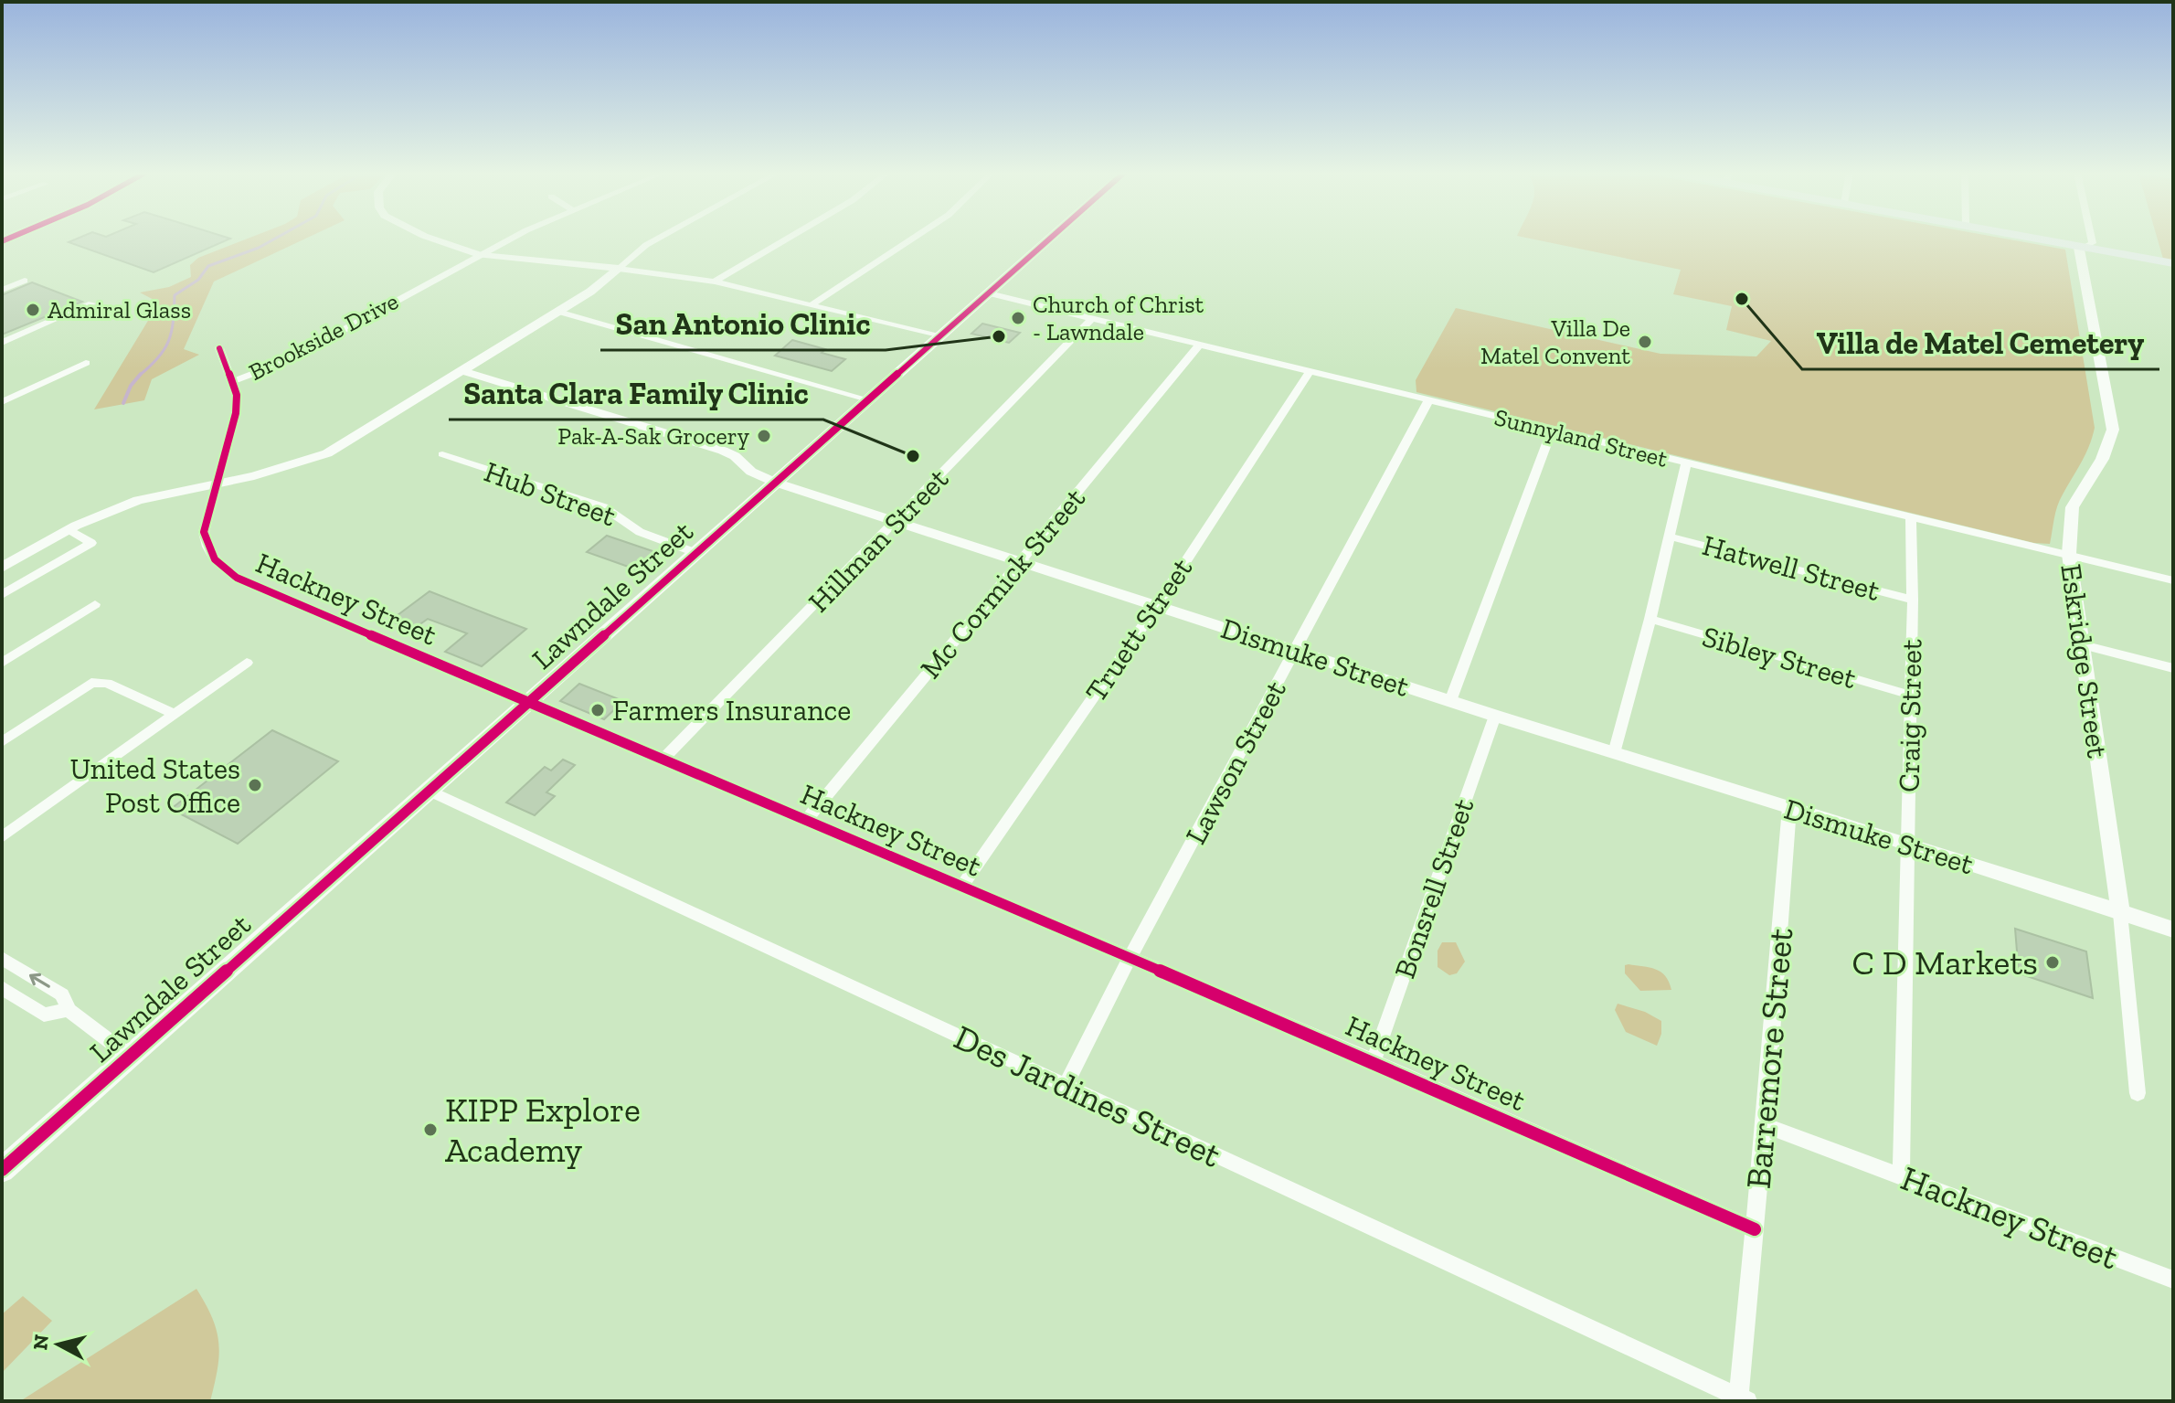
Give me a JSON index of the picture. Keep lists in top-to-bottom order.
{
  "streets": {
    "main road": ["Lawndale Street"],
    "street": [
      "Brookside Drive",
      "Sunnyland Street",
      "Hub Street",
      "Hillman Street",
      "Hatwell Street",
      "Mc Cormick Street",
      "Hackney Street",
      "Truett Street",
      "Dismuke Street",
      "Sibley Street",
      "Eskridge Street",
      "Craig Street",
      "Lawson Street",
      "Bonsrell Street",
      "Barremore Street",
      "Des Jardines Street"
    ]
  },
  "crossings": [
    ["Brookside Drive", "Hackney Street"],
    ["Sunnyland Street", "Hillman Street"],
    ["Sunnyland Street", "Mc Cormick Street"],
    ["Sunnyland Street", "Lawndale Street"],
    ["Sunnyland Street", "Truett Street"],
    ["Sunnyland Street", "Eskridge Street"],
    ["Sunnyland Street", "Craig Street"],
    ["Sunnyland Street", "Lawson Street"],
    ["Hub Street", "Lawndale Street"],
    ["Hillman Street", "Hackney Street"],
    ["Hillman Street", "Dismuke Street"],
    ["Hatwell Street", "Craig Street"],
    ["Mc Cormick Street", "Hackney Street"],
    ["Mc Cormick Street", "Dismuke Street"],
    ["Lawndale Street", "Hackney Street"],
    ["Lawndale Street", "Dismuke Street"],
    ["Lawndale Street", "Des Jardines Street"],
    ["Hackney Street", "Truett Street"],
    ["Hackney Street", "Craig Street"],
    ["Hackney Street", "Lawson Street"],
    ["Hackney Street", "Bonsrell Street"],
    ["Hackney Street", "Barremore Street"],
    ["Truett Street", "Dismuke Street"],
    ["Dismuke Street", "Eskridge Street"],
    ["Dismuke Street", "Craig Street"],
    ["Dismuke Street", "Lawson Street"],
    ["Dismuke Street", "Bonsrell Street"],
    ["Dismuke Street", "Barremore Street"],
    ["Sibley Street", "Craig Street"],
    ["Lawson Street", "Des Jardines Street"],
    ["Barremore Street", "Des Jardines Street"]
  ],
  "places": [
    "Villa de Matel Cemetery",
    "Admiral Glass",
    "Church of Christ - Lawndale",
    "San Antonio Clinic",
    "Villa De Matel Convent",
    "Pak-A-Sak Grocery",
    "Santa Clara Family Clinic",
    "Farmers Insurance",
    "United States Post Office",
    "C D Markets",
    "KIPP Explore Academy"
  ],
  "north": "left"
}
